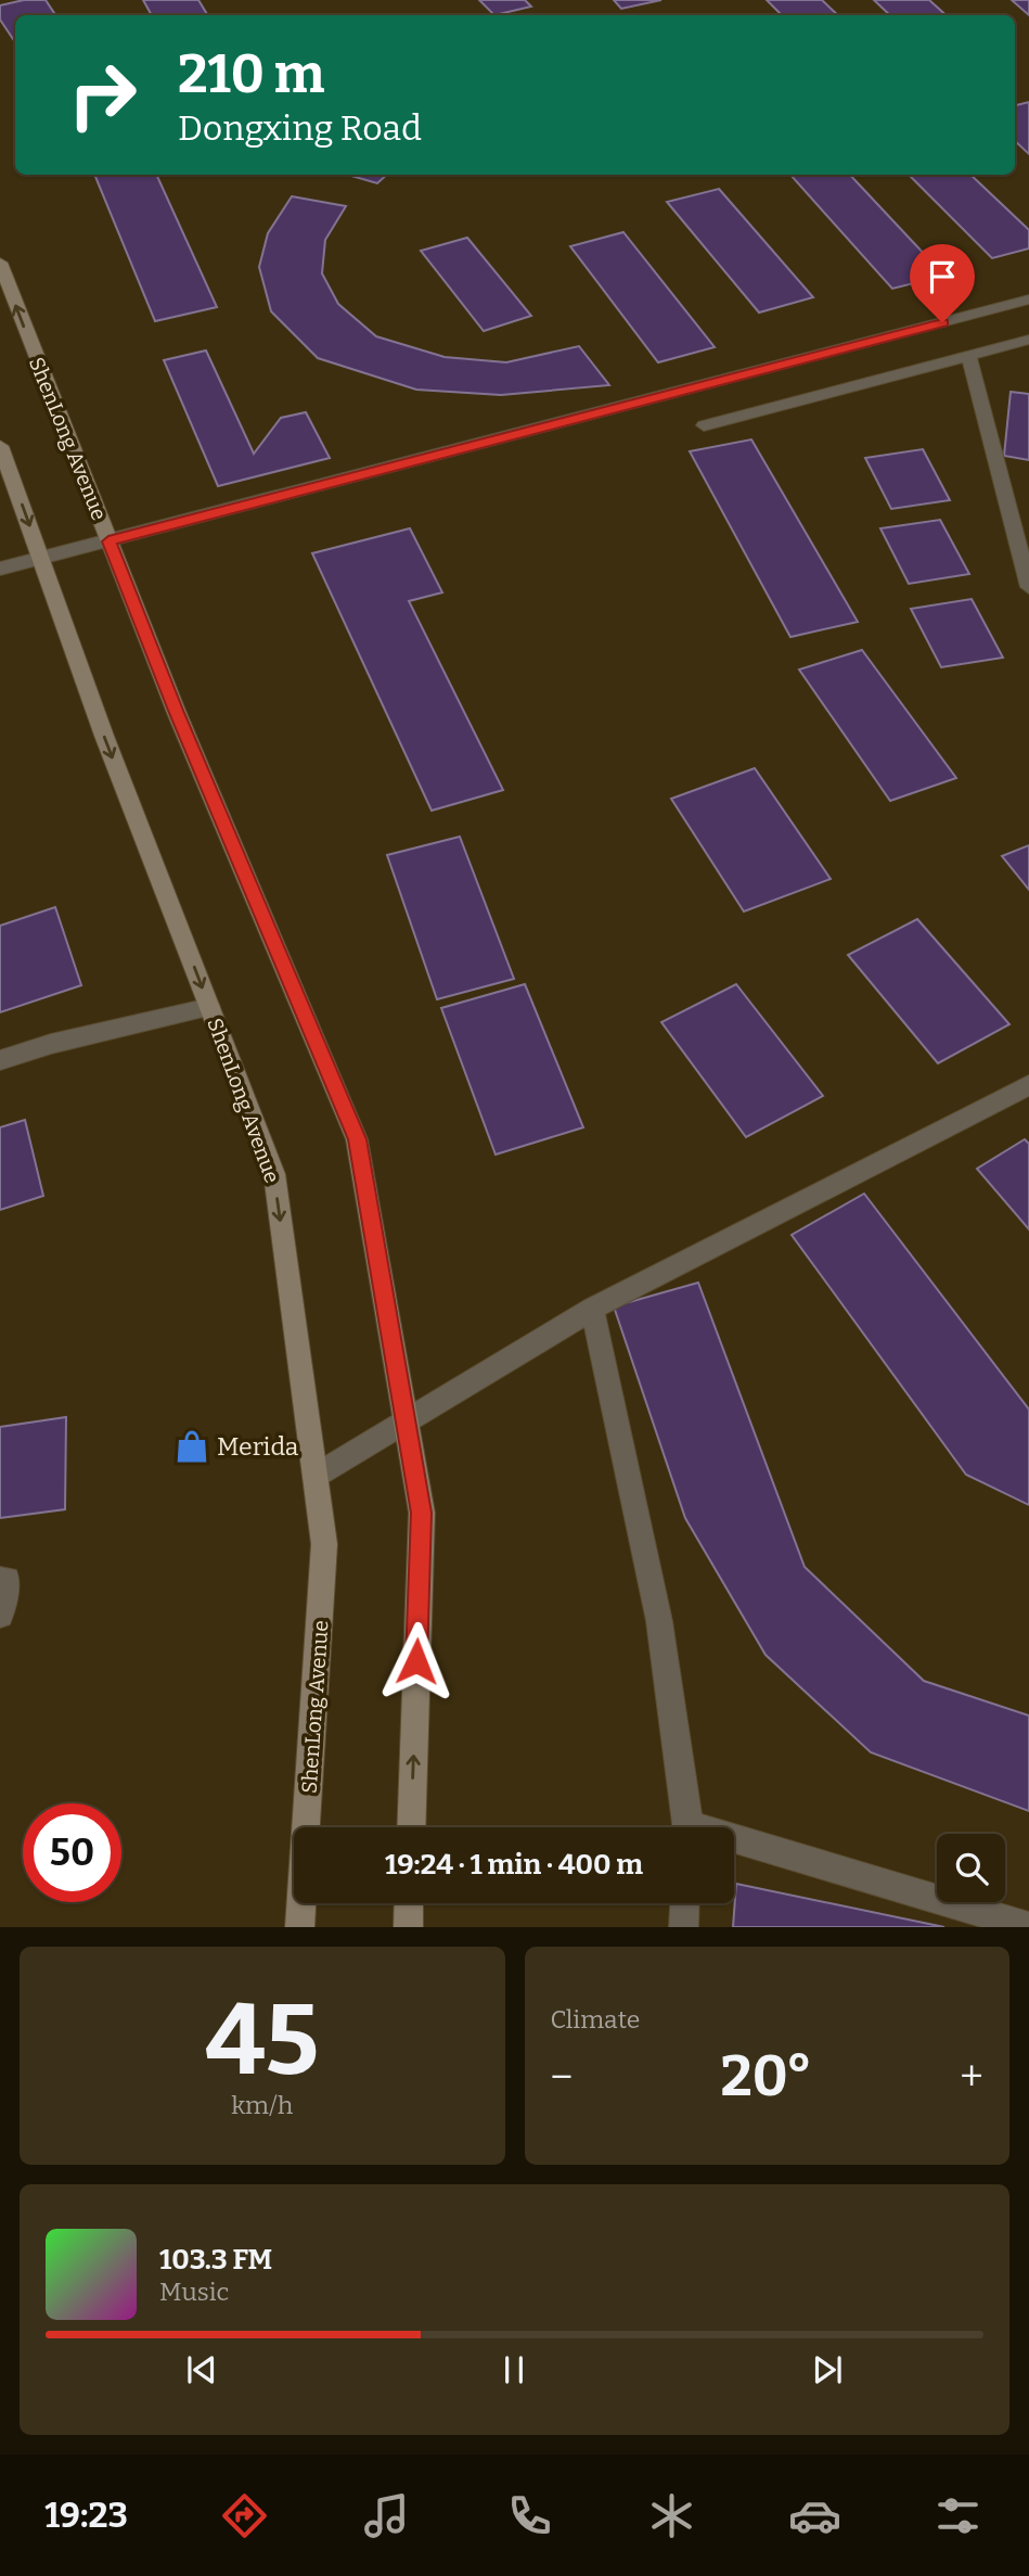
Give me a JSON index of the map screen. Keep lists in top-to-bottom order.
{
  "streets": {
    "main road": ["ShenLong Avenue"]
  },
  "places": {
    "shop": ["Merida"]
  },
  "page": {
    "turn": ["210 m", "Dongxing Road"],
    "limit": "50",
    "trip": "19:24 · 1 min · 400 m",
    "tile": [
      ["45", "km/h"],
      "Climate"
    ],
    "heat": ["−", "20°", "+"],
    "song": ["103.3 FM", "Music"],
    "tabs": "19:23"
  }
}
